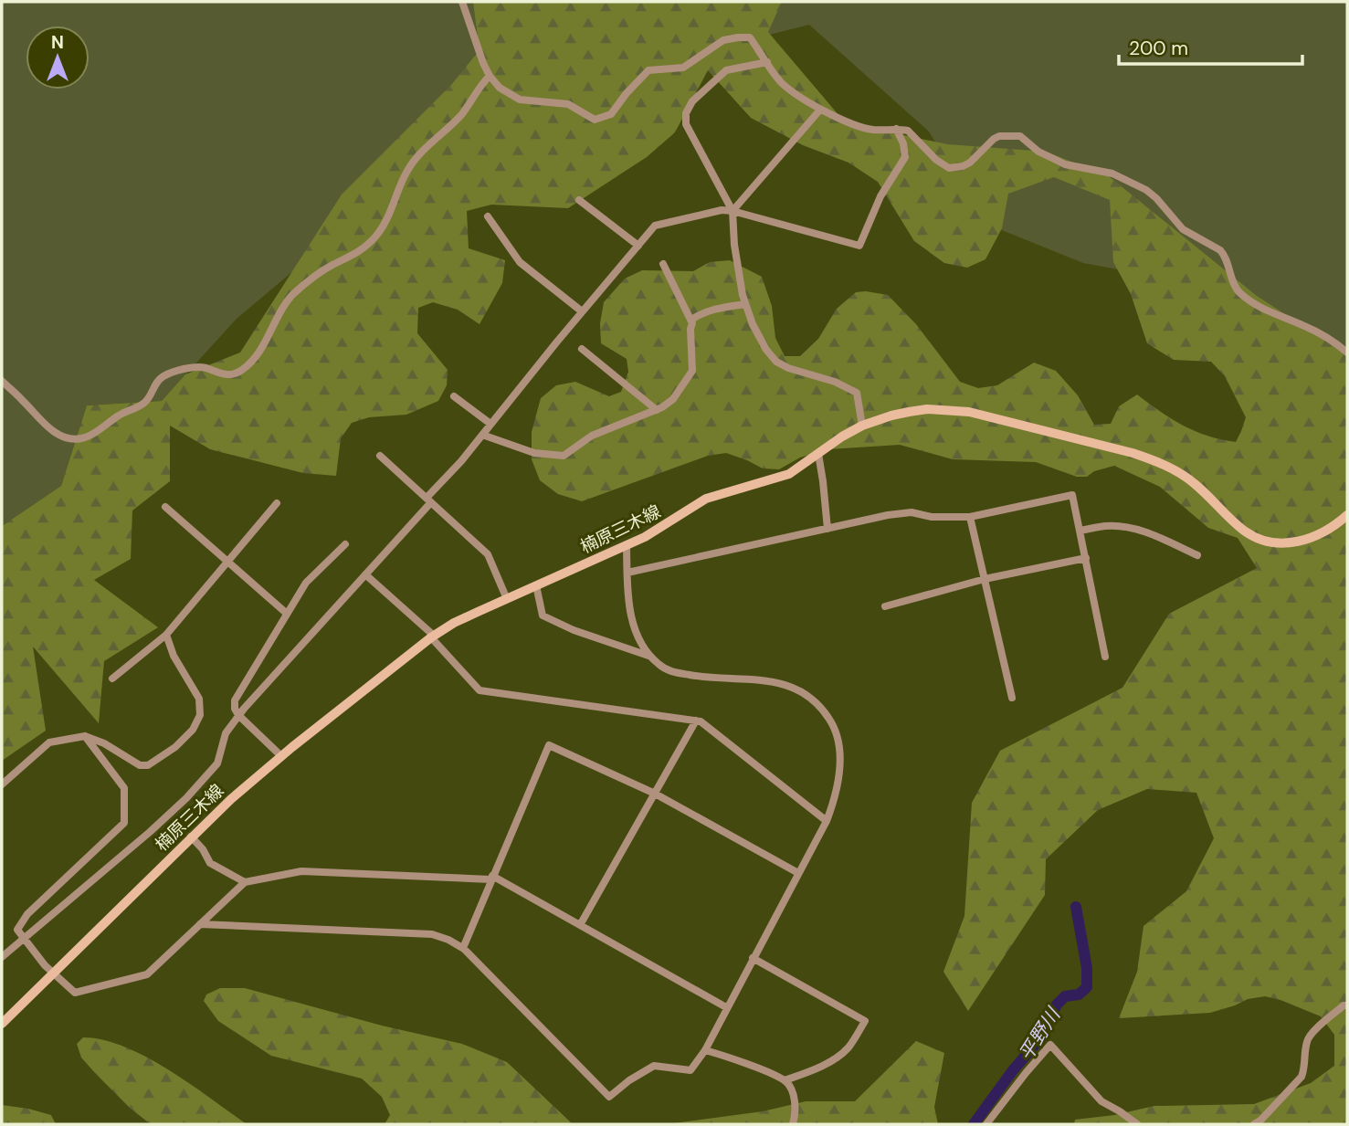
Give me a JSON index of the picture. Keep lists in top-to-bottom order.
{
  "streets": {
    "main road": ["楠原三木線"]
  },
  "water": ["平野川"],
  "scale_bar": "200 m",
  "north": "top"
}
